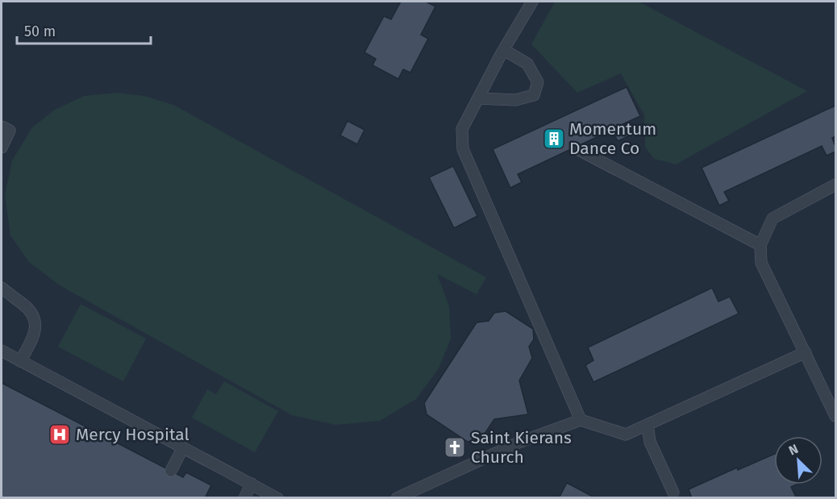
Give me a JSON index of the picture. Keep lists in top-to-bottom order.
{
  "places": {
    "building": ["Momentum Dance Co"],
    "hospital": ["Mercy Hospital"],
    "church": ["Saint Kierans Church"]
  },
  "scale_bar": "50 m",
  "north": "top left"
}
